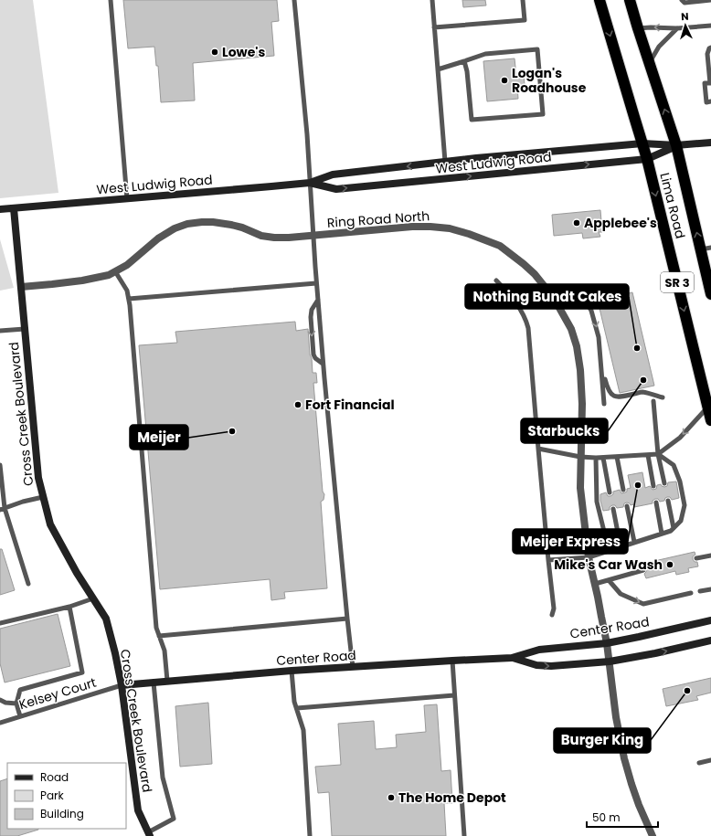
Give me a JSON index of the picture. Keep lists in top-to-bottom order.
{
  "streets": {
    "highway": ["Lima Road", "SR 3"],
    "street": [
      "West Ludwig Road",
      "Ring Road North",
      "Cross Creek Boulevard",
      "Center Road"
    ],
    "lane": ["Kelsey Court"]
  },
  "crossings": [
    ["West Ludwig Road", "Lima Road"],
    ["West Ludwig Road", "Cross Creek Boulevard"],
    ["Ring Road North", "Cross Creek Boulevard"],
    ["Ring Road North", "Center Road"],
    ["Cross Creek Boulevard", "Center Road"],
    ["Cross Creek Boulevard", "Kelsey Court"],
    ["Center Road", "Kelsey Court"]
  ],
  "places": [
    "Lowe's",
    "Logan's Roadhouse",
    "Applebee's",
    "Nothing Bundt Cakes",
    "Starbucks",
    "Fort Financial",
    "Meijer",
    "Meijer Express",
    "Mike's Car Wash",
    "Burger King",
    "The Home Depot"
  ],
  "legend": ["Road", "Park", "Building"],
  "scale_bar": "50 m",
  "north": "top"
}
